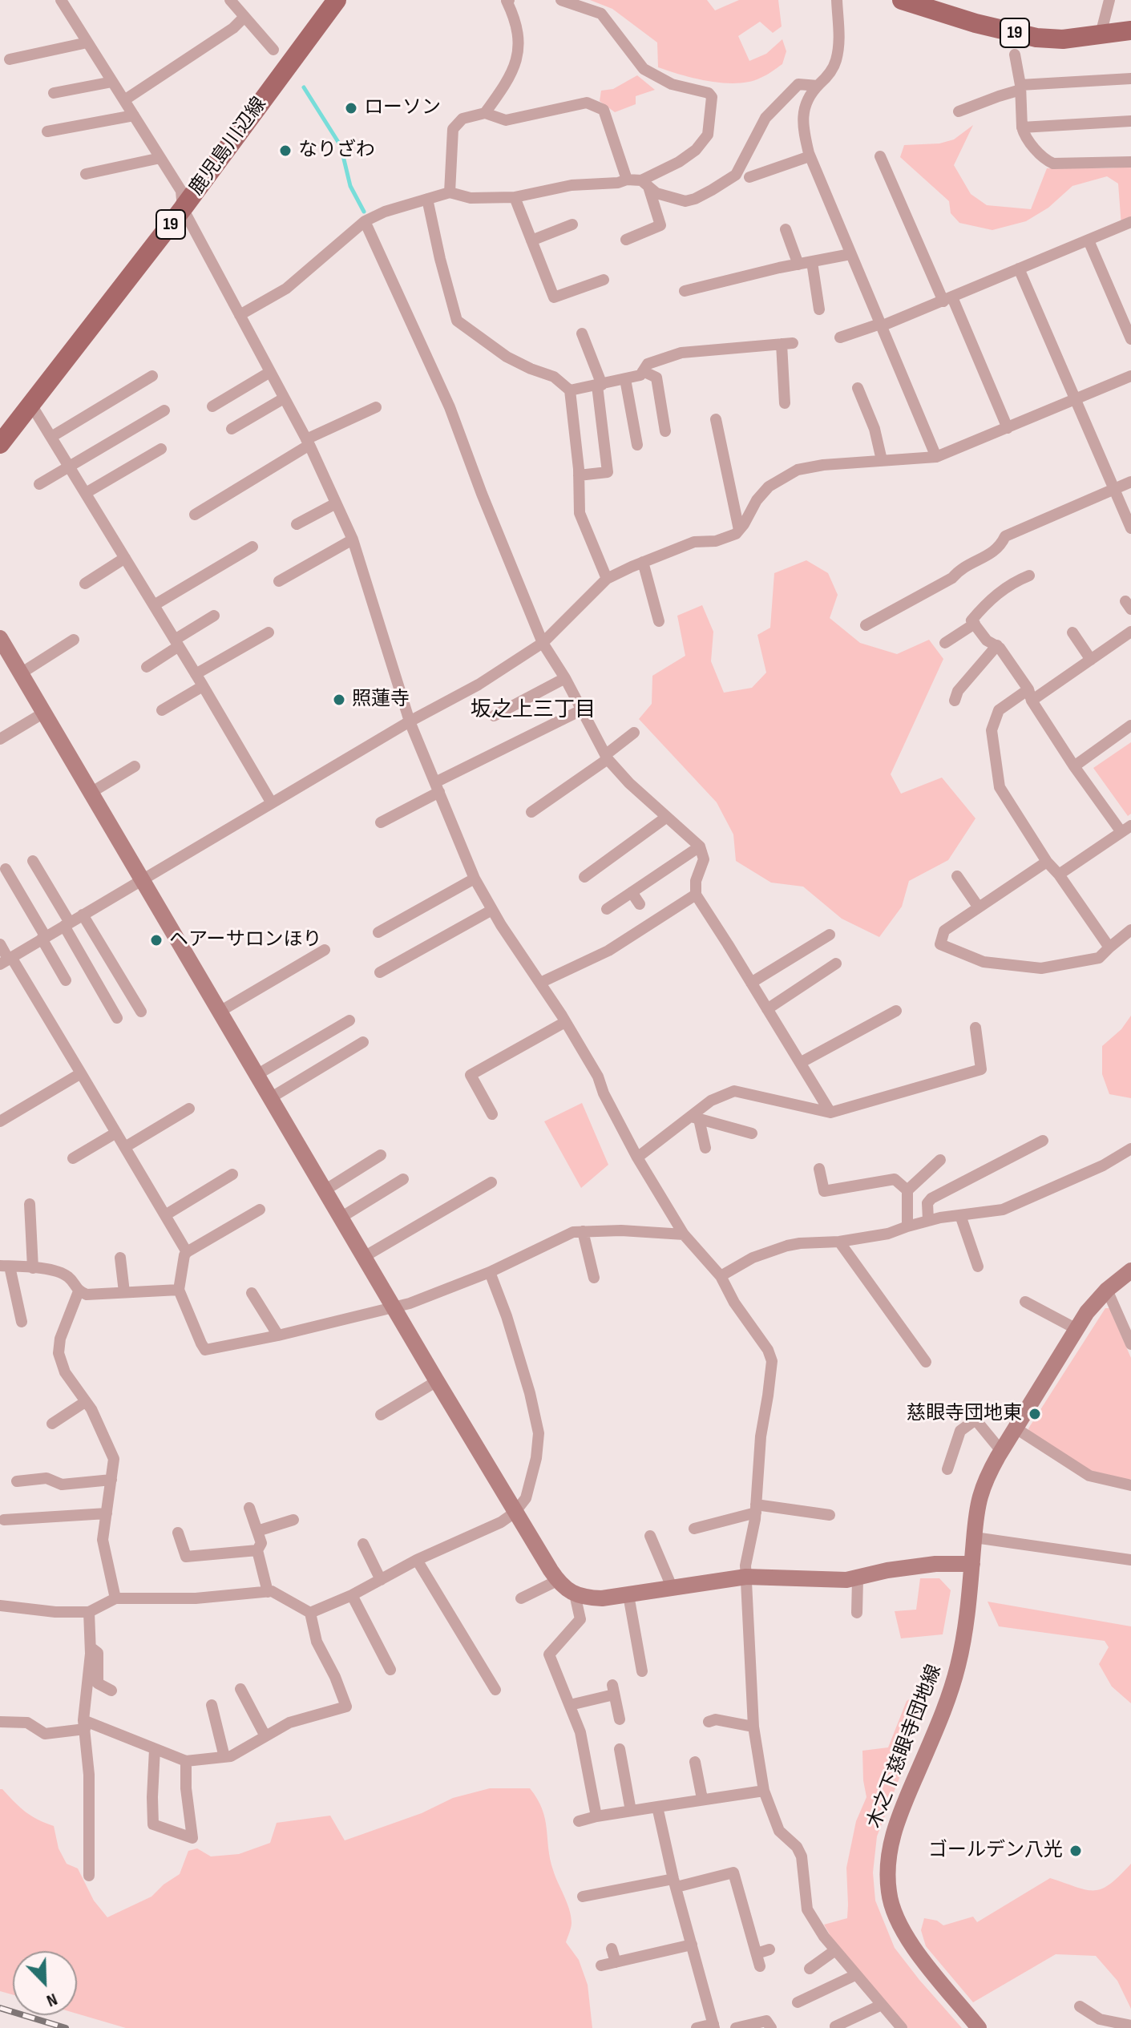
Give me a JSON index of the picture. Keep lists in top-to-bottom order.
{
  "streets": {
    "main road": ["19", "鹿児島川辺線"],
    "street": ["木之下慈眼寺団地線"]
  },
  "districts": ["坂之上三丁目"],
  "places": [
    "ローソン",
    "なりざわ",
    "照蓮寺",
    "ヘアーサロンほり",
    "慈眼寺団地東",
    "ゴールデン八光"
  ],
  "north": "bottom right"
}
